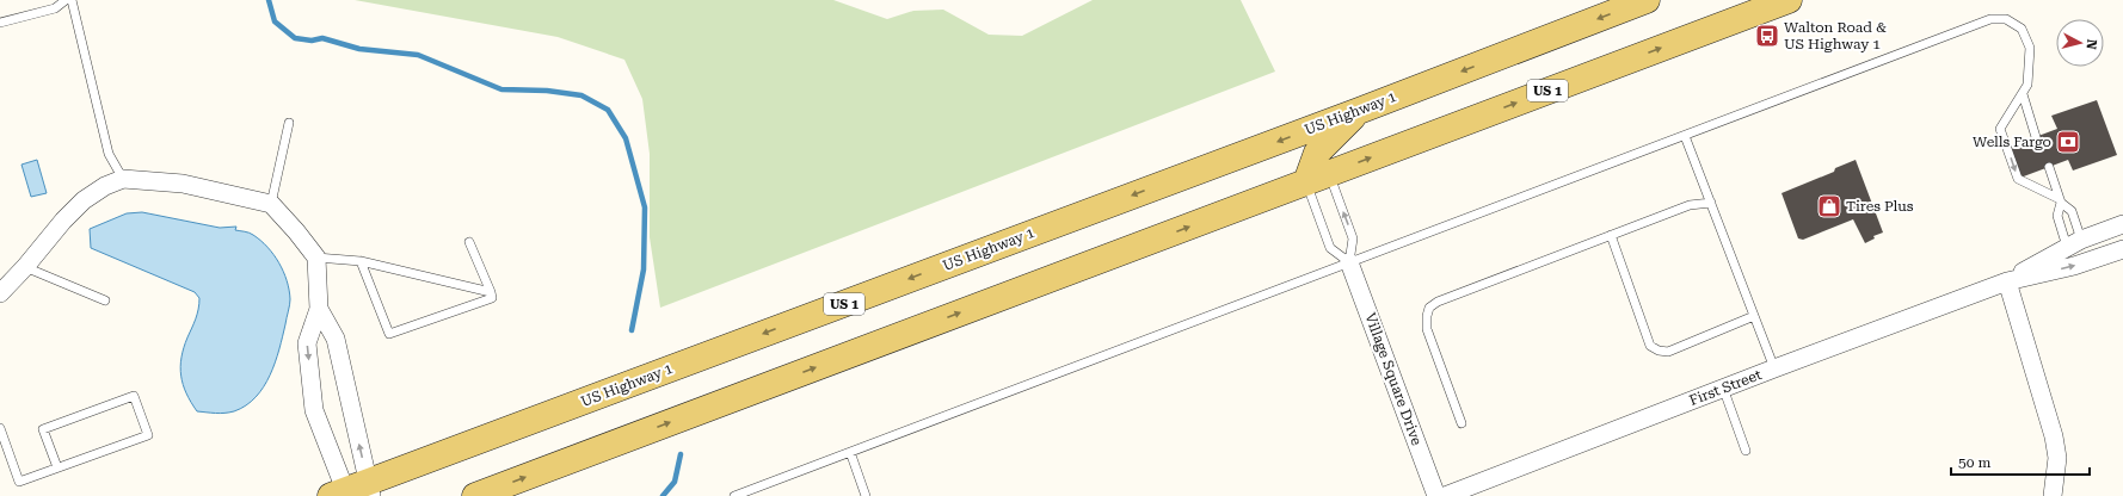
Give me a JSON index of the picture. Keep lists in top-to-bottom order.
{
  "streets": {
    "main road": ["US 1", "US Highway 1"],
    "street": ["Village Square Drive", "First Street"]
  },
  "crossings": [
    ["US 1", "Village Square Drive"]
  ],
  "places": {
    "bus stop": ["Walton Road & US Highway 1"],
    "bank": ["Wells Fargo"],
    "shop": ["Tires Plus"]
  },
  "scale_bar": "50 m",
  "north": "right"
}
